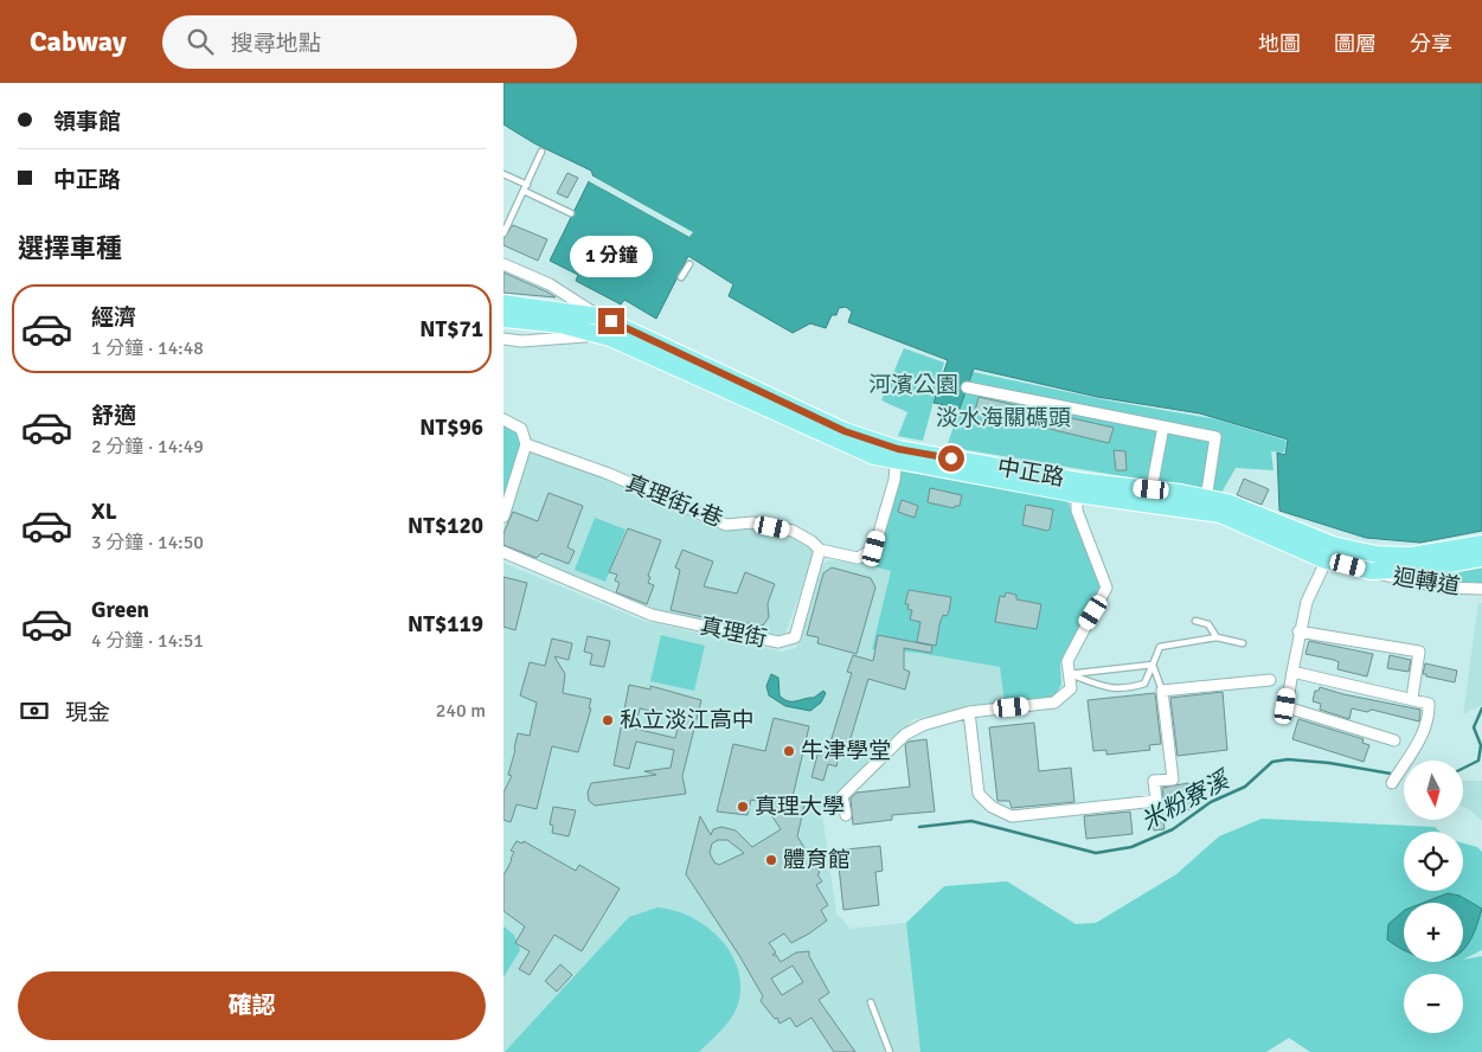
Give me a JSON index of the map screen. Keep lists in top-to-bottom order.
{
  "streets": {
    "main road": ["中正路"],
    "street": ["真理街4巷", "迴轉道", "真理街"]
  },
  "crossings": [
    ["中正路", "迴轉道"],
    ["真理街4巷", "真理街"]
  ],
  "water": ["米粉寮溪"],
  "parks": ["河濱公園", "淡水海關碼頭"],
  "places": [
    "私立淡江高中",
    "牛津學堂",
    "真理大學",
    "體育館"
  ],
  "north": "bottom",
  "page": {
    "header": "Cabway",
    "search": "搜尋地點",
    "nav": ["地圖", "圖層", "分享"],
    "banner": ["領事館", "中正路"],
    "heading": "選擇車種",
    "bubble": "1 分鐘",
    "list": [
      {
        "name": "經濟",
        "note": "1 分鐘 · 14:48",
        "value": "NT$71"
      },
      {
        "name": "舒適",
        "note": "2 分鐘 · 14:49",
        "value": "NT$96"
      },
      {
        "name": "XL",
        "note": "3 分鐘 · 14:50",
        "value": "NT$120"
      },
      {
        "name": "Green",
        "note": "4 分鐘 · 14:51",
        "value": "NT$119"
      }
    ],
    "pay": ["現金", "240 m"],
    "map_buttons": ["+", "−"],
    "buttons": "確認"
  }
}
